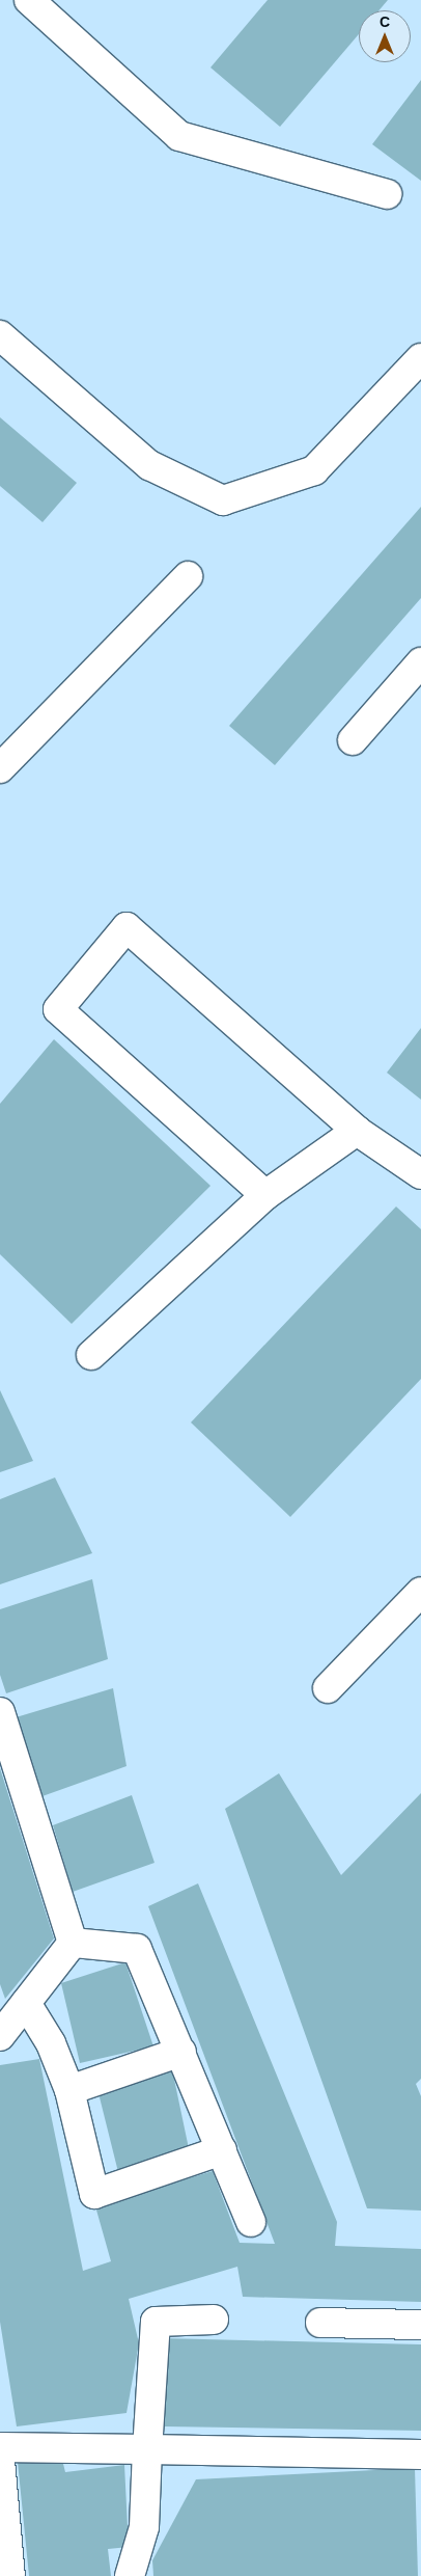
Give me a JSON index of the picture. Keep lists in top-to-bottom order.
{
  "north": "top"
}
